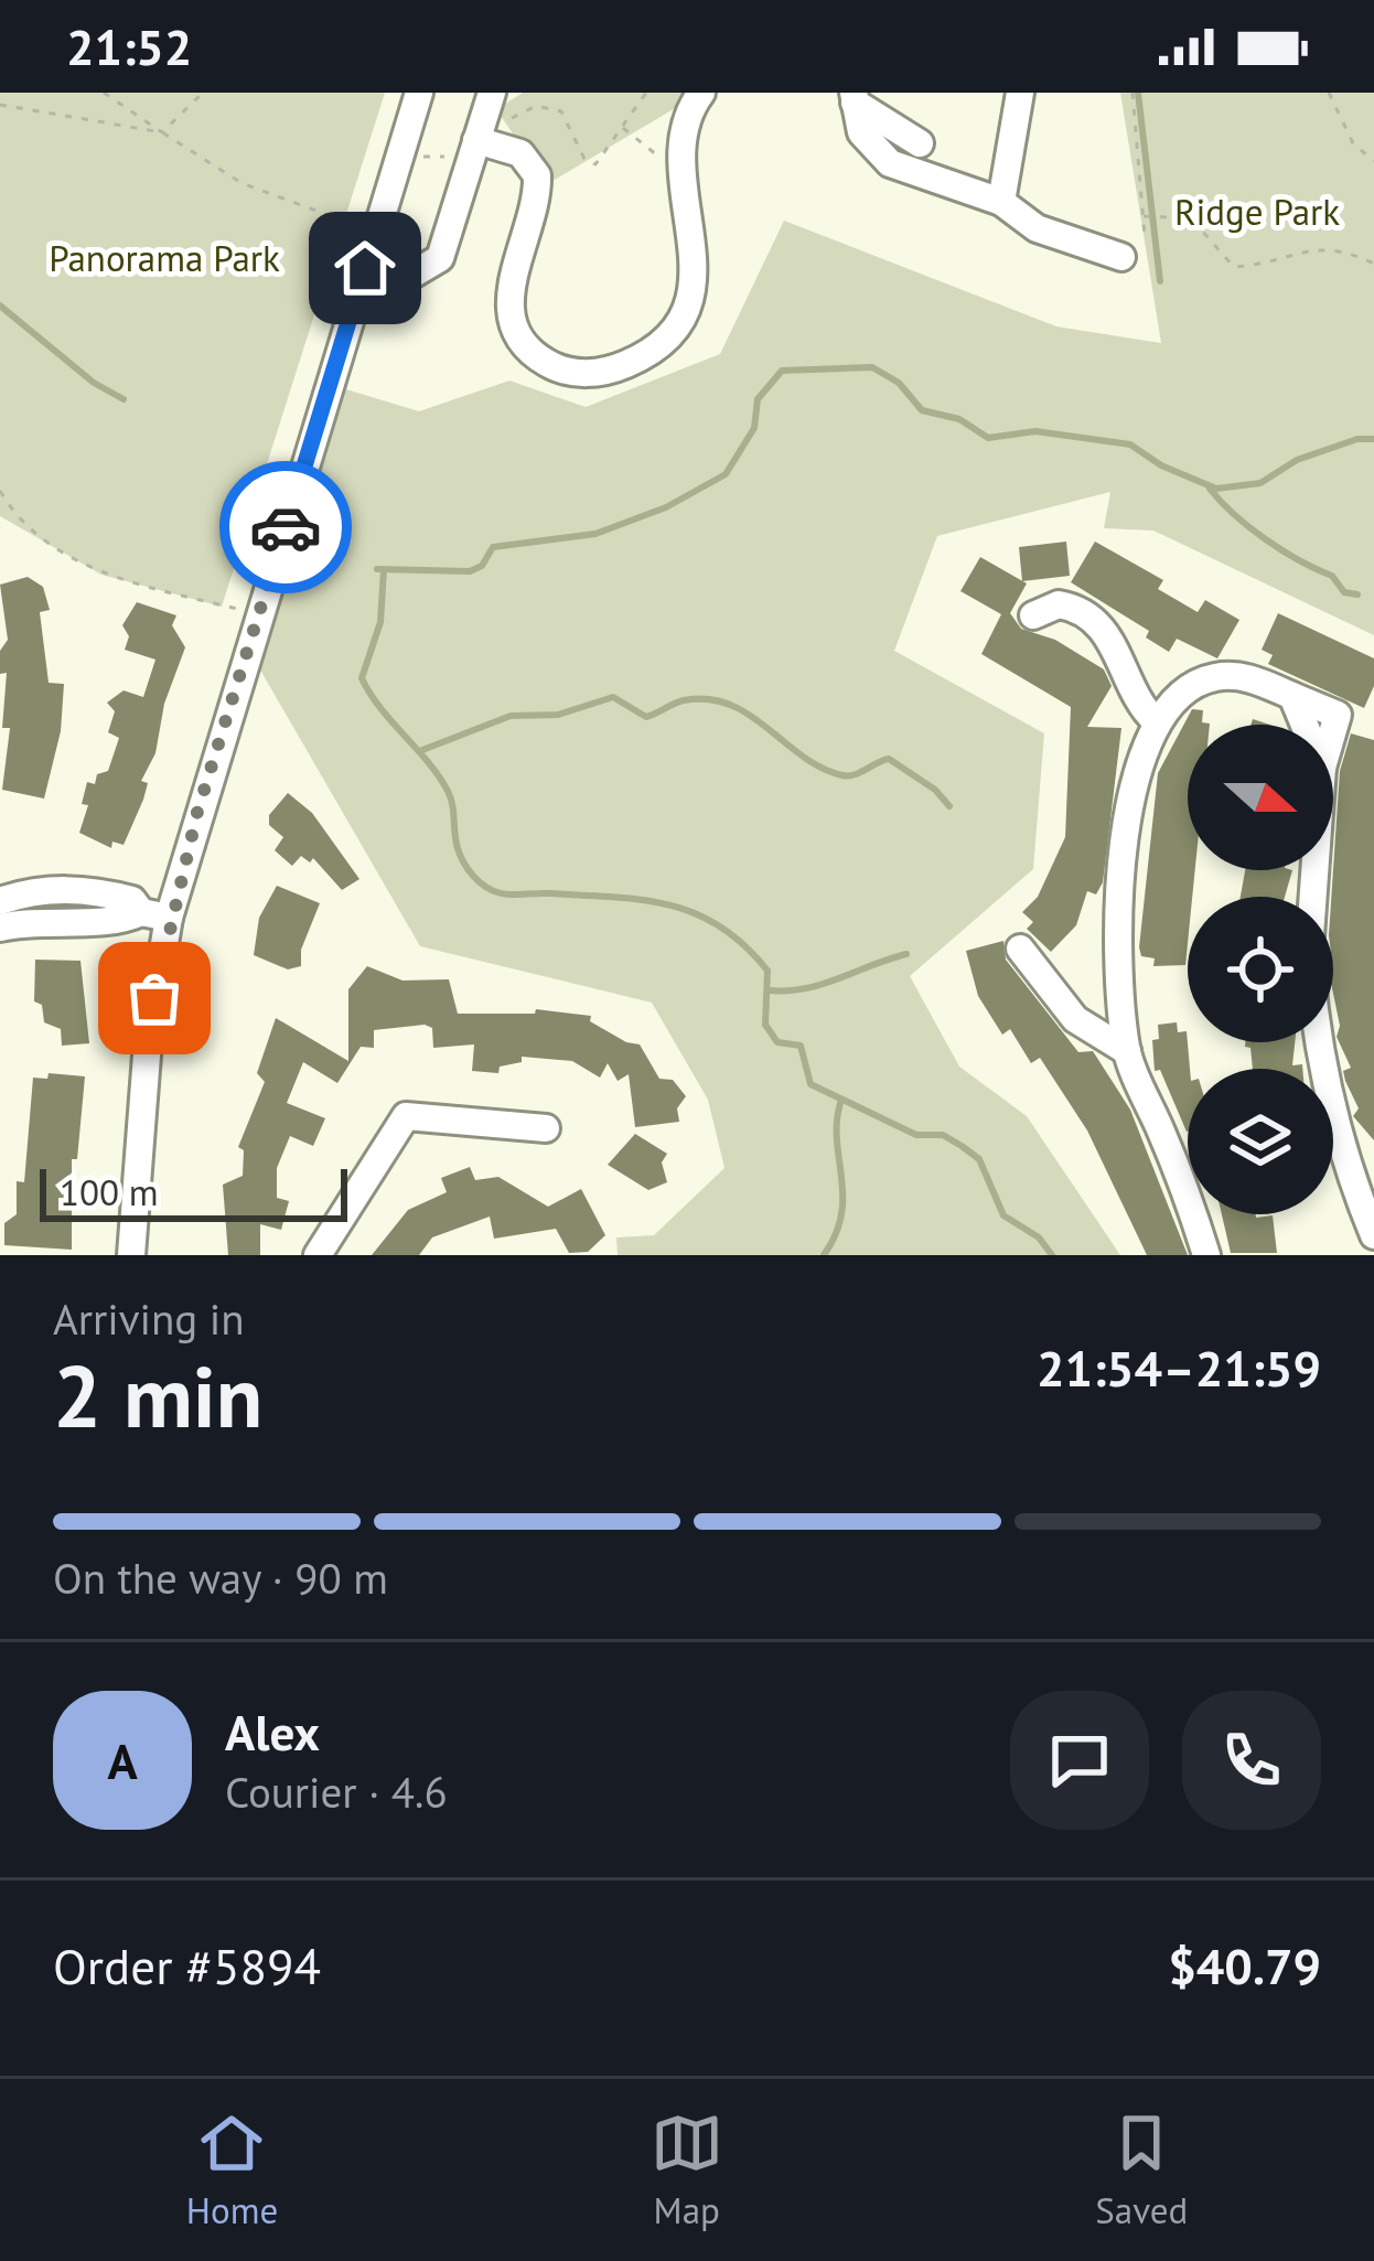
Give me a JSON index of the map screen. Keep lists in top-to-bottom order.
{
  "parks": ["Ridge Park", "Panorama Park"],
  "scale_bar": "100 m",
  "north": "right",
  "page": {
    "status": "21:52",
    "scale": "100 m",
    "heading": ["2 min", "Arriving in", "21:54–21:59"],
    "panel": [
      "Alex",
      "Courier · 4.6",
      "Order #5894",
      "$40.79"
    ],
    "bar": "On the way · 90 m",
    "round": "A",
    "tabs": ["Home", "Map", "Saved"]
  }
}
